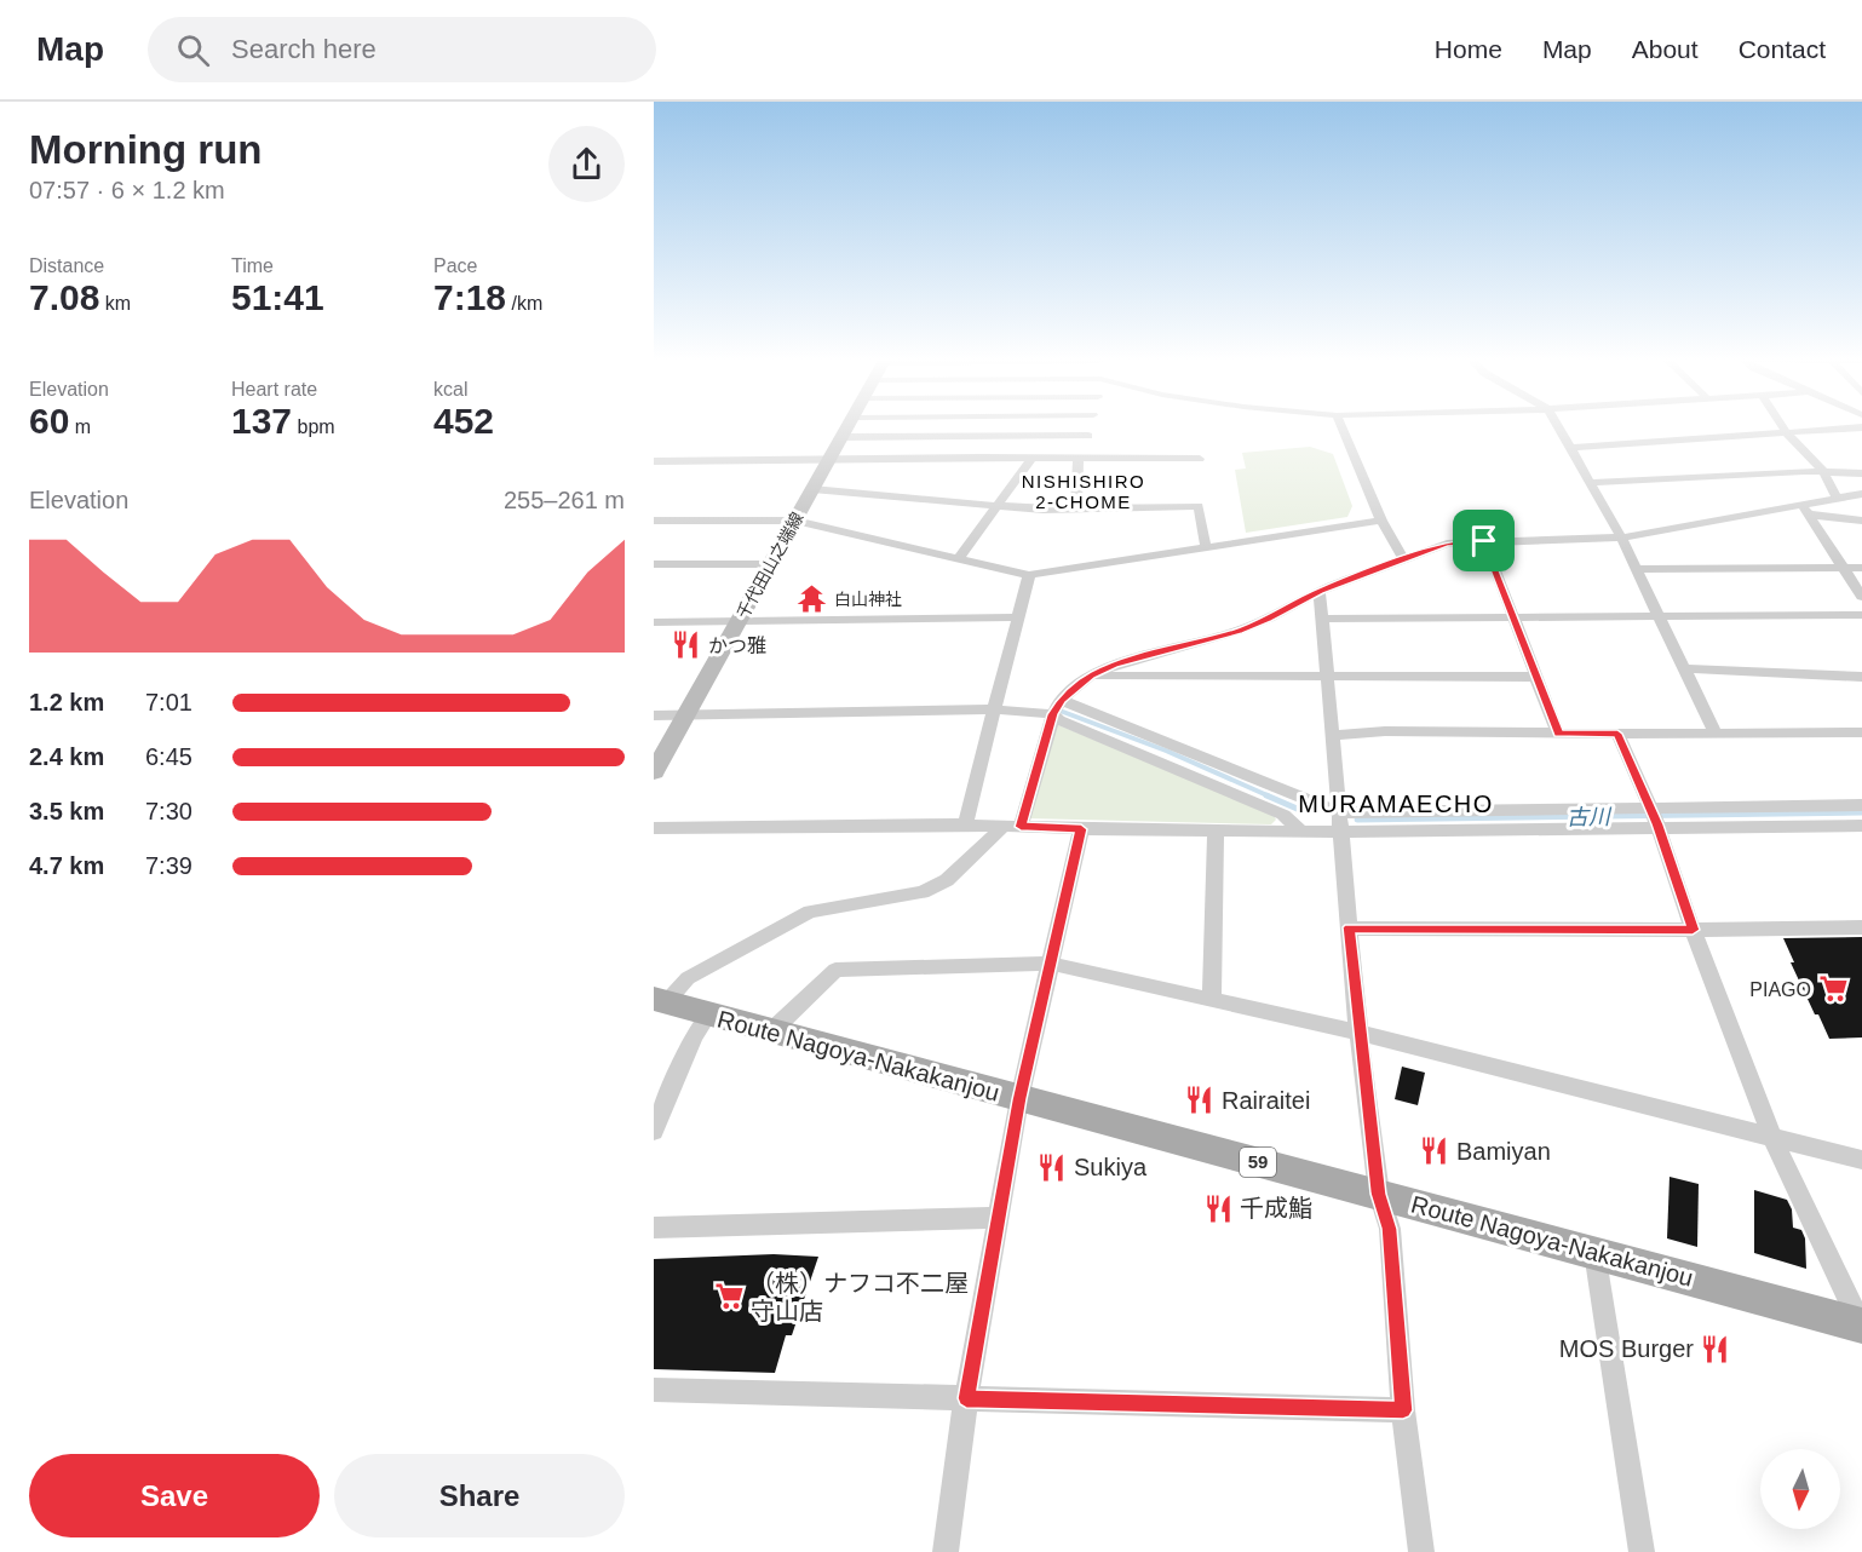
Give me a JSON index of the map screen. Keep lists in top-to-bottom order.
{
  "streets": {
    "main road": ["Route Nagoya-Nakakanjou", "59"],
    "street": ["千代田山之端線"]
  },
  "districts": ["NISHISHIRO 2-CHOME", "MURAMAECHO"],
  "water": ["古川"],
  "places": {
    "temple": ["白山神社"],
    "restaurant": [
      "かつ雅",
      "Rairaitei",
      "Bamiyan",
      "Sukiya",
      "千成鮨",
      "MOS Burger"
    ],
    "supermarket": ["PIAGO", "（株）ナフコ不二屋 守山店"]
  },
  "north": "bottom",
  "page": {
    "header": "Map",
    "search": "Search here",
    "nav": [
      "Home",
      "Map",
      "About",
      "Contact"
    ],
    "heading": ["Morning run", "07:57 · 6 × 1.2 km"],
    "stats": [
      ["Distance", "7.08 km"],
      ["Time", "51:41"],
      ["Pace", "7:18 /km"],
      ["Elevation", "60 m"],
      ["Heart rate", "137 bpm"],
      ["kcal", "452"]
    ],
    "chart": ["Elevation", "255–261 m"],
    "list": [
      {
        "name": "1.2 km",
        "note": "7:01"
      },
      {
        "name": "2.4 km",
        "note": "6:45"
      },
      {
        "name": "3.5 km",
        "note": "7:30"
      },
      {
        "name": "4.7 km",
        "note": "7:39"
      }
    ],
    "buttons": ["Save", "Share"]
  }
}
